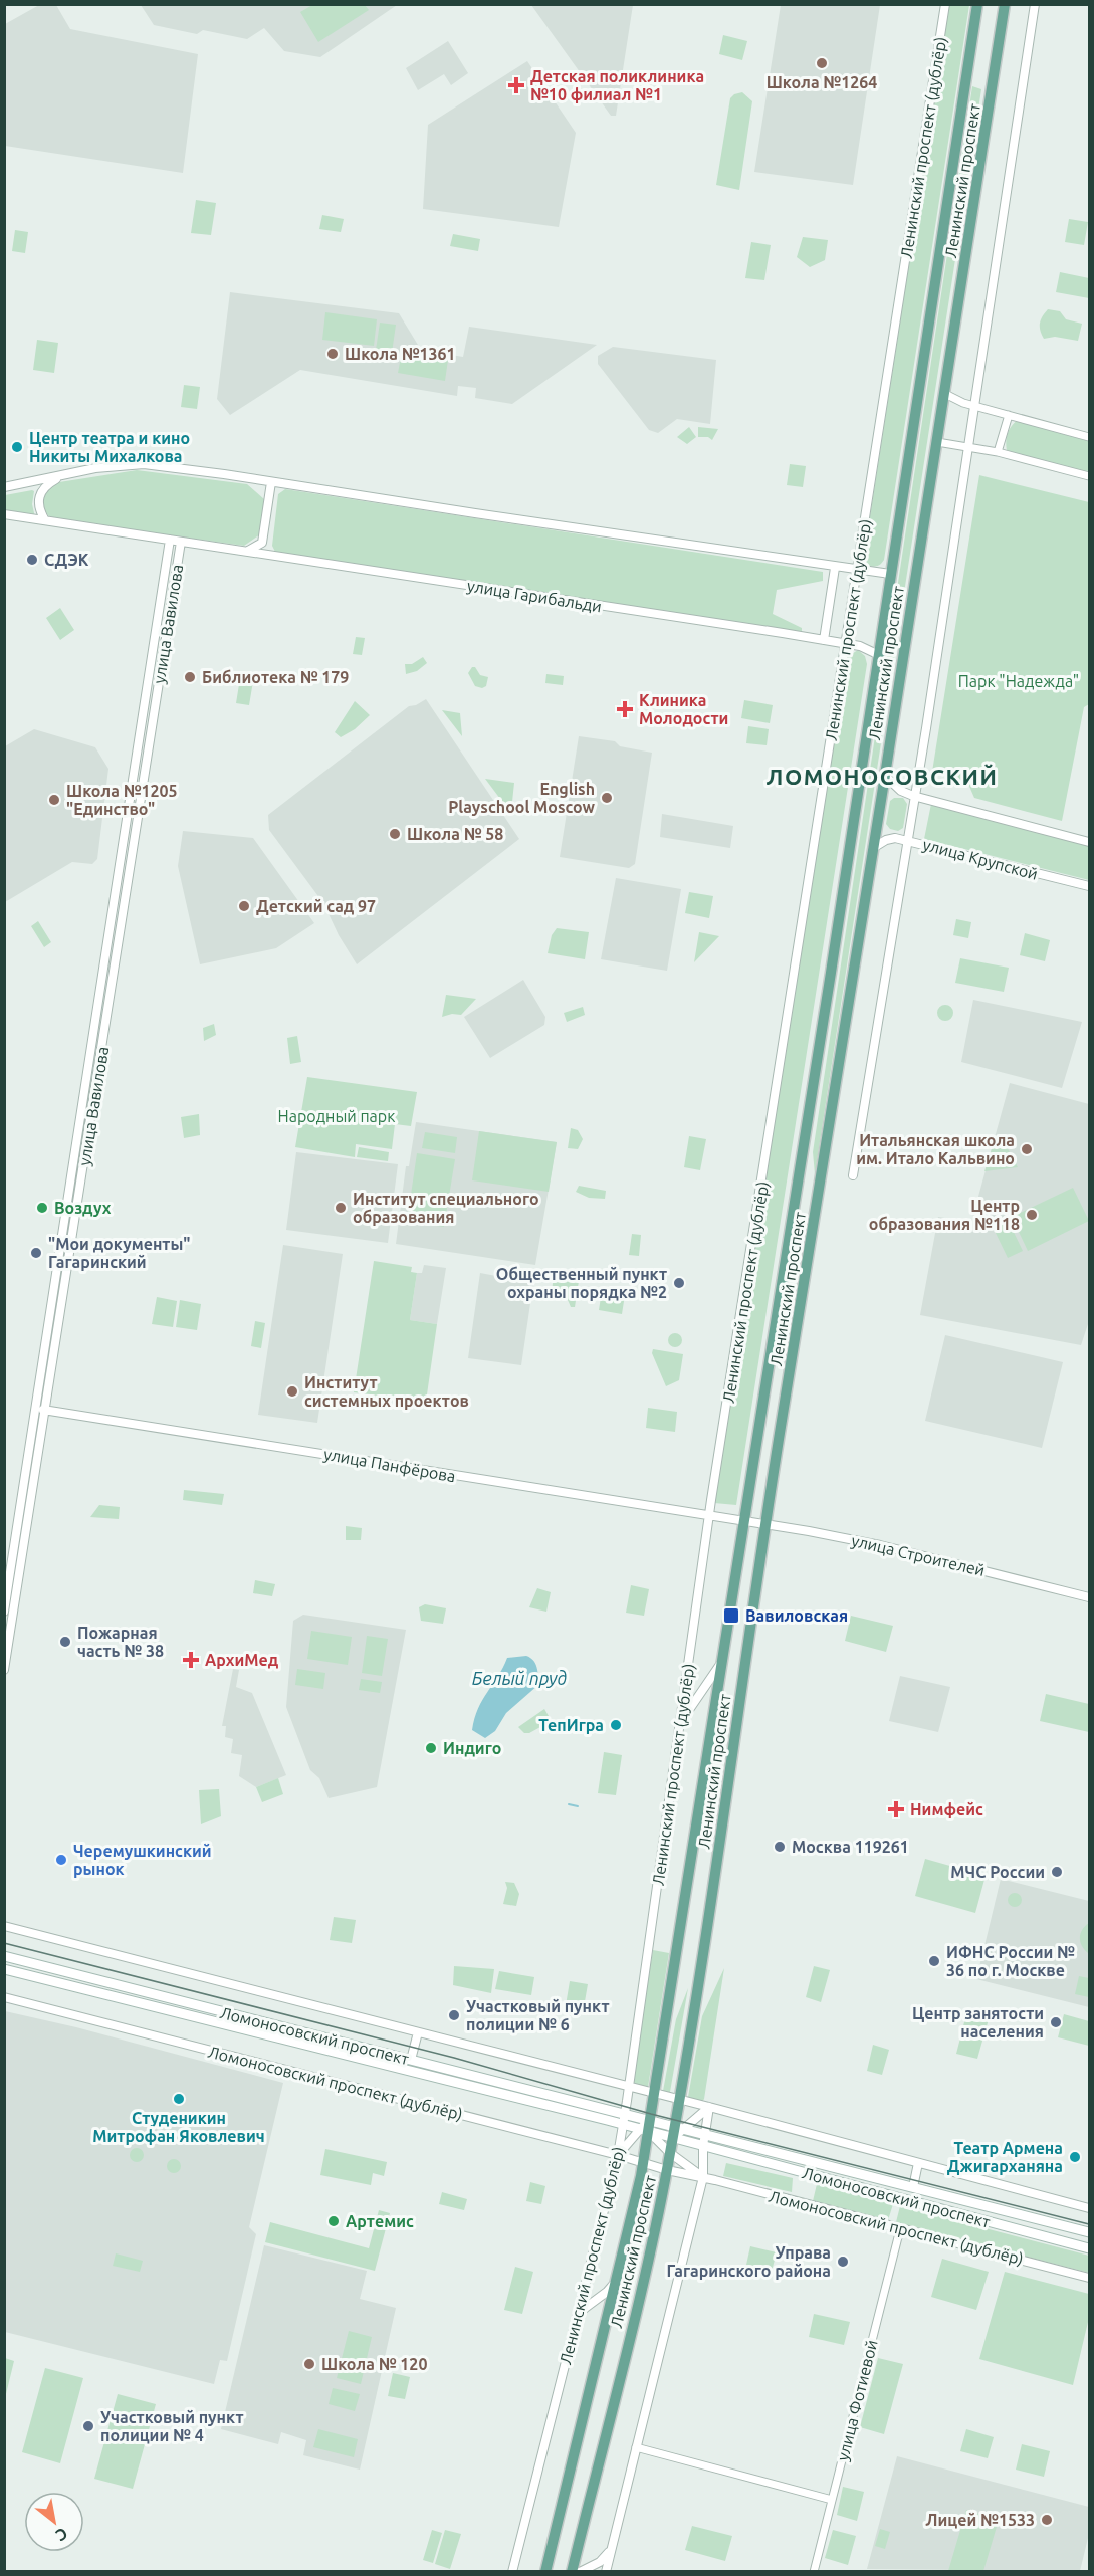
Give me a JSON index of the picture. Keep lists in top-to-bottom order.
{
  "streets": {
    "main road": ["Ленинский проспект", "Ломоносовский проспект"],
    "street": [
      "Ленинский проспект (дублёр)",
      "улица Гарибальди",
      "улица Вавилова",
      "улица Крупской",
      "улица Панфёрова",
      "улица Строителей",
      "Ломоносовский проспект (дублёр)",
      "улица Фотиевой"
    ]
  },
  "crossings": [
    ["Ленинский проспект (дублёр)", "улица Гарибальди"],
    ["Ленинский проспект (дублёр)", "улица Панфёрова"],
    ["Ленинский проспект (дублёр)", "Ломоносовский проспект"],
    ["Ленинский проспект (дублёр)", "Ломоносовский проспект (дублёр)"],
    ["Ленинский проспект", "улица Гарибальди"],
    ["Ленинский проспект", "улица Крупской"],
    ["Ленинский проспект", "улица Панфёрова"],
    ["Ленинский проспект", "улица Строителей"],
    ["Ленинский проспект", "Ломоносовский проспект"],
    ["Ленинский проспект", "Ломоносовский проспект (дублёр)"],
    ["улица Гарибальди", "улица Вавилова"],
    ["улица Вавилова", "улица Панфёрова"],
    ["улица Панфёрова", "улица Строителей"],
    ["Ломоносовский проспект (дублёр)", "улица Фотиевой"]
  ],
  "districts": ["ЛОМОНОСОВСКИЙ"],
  "water": ["Белый пруд"],
  "parks": ["Парк \"Надежда\"", "Народный парк"],
  "places": {
    "other": [
      "Школа №1264",
      "Школа №1361",
      "Центр театра и кино Никиты Михалкова",
      "СДЭК",
      "Библиотека № 179",
      "English Playschool Moscow",
      "Школа №1205 \"Единство\"",
      "Школа № 58",
      "Детский сад 97",
      "Итальянская школа им. Итало Кальвино",
      "Воздух",
      "Институт специального образования",
      "Центр образования №118",
      "\"Мои документы\" Гагаринский",
      "Общественный пункт охраны порядка №2",
      "Институт системных проектов",
      "Пожарная часть № 38",
      "ТепИгра",
      "Индиго",
      "Москва 119261",
      "Черемушкинский рынок",
      "МЧС России",
      "ИФНС России № 36 по г. Москве",
      "Участковый пункт полиции № 6",
      "Центр занятости населения",
      "Студеникин Митрофан Яковлевич",
      "Театр Армена Джигарханяна",
      "Артемис",
      "Управа Гагаринского района",
      "Школа № 120",
      "Участковый пункт полиции № 4",
      "Лицей №1533"
    ],
    "health": [
      "Детская поликлиника №10 филиал №1",
      "Клиника Молодости",
      "АрхиМед",
      "Нимфейс"
    ],
    "transit": ["Вавиловская"]
  },
  "north": "bottom right"
}
